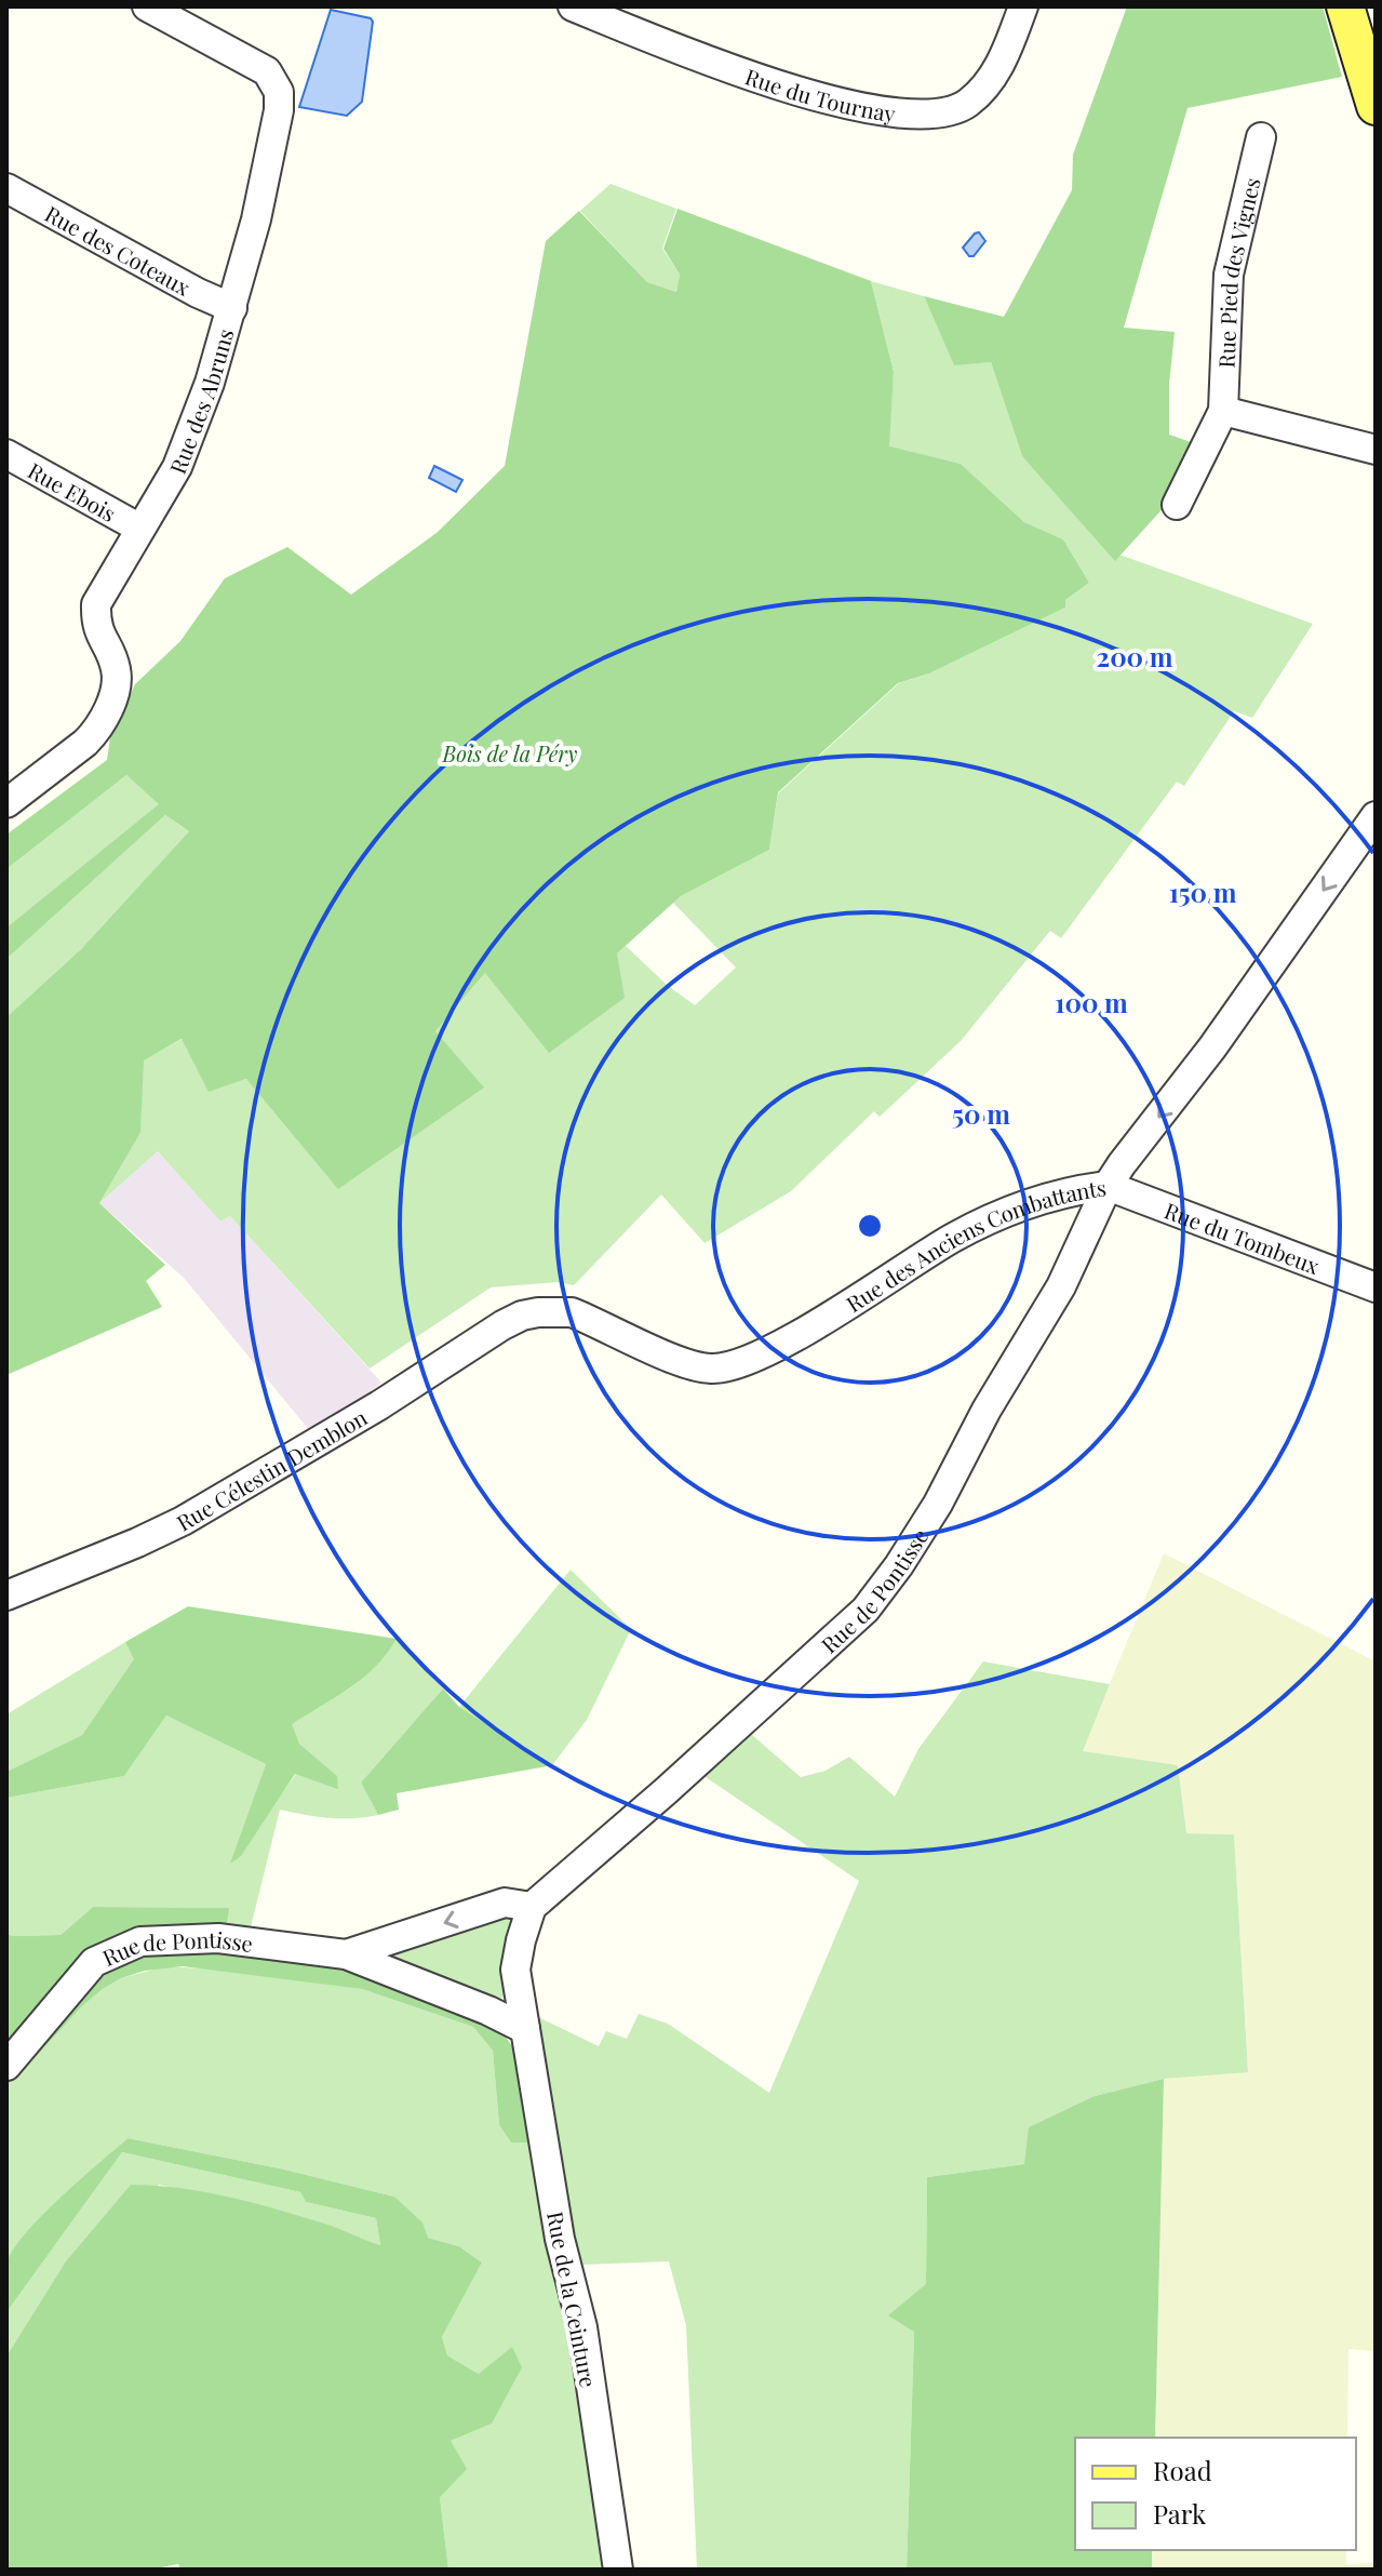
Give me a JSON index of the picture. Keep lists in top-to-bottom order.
{
  "streets": {
    "street": [
      "Rue du Tournay",
      "Rue des Coteaux",
      "Rue Pied des Vignes",
      "Rue des Abruns",
      "Rue Ebois",
      "Rue du Tombeux",
      "Rue des Anciens Combattants",
      "Rue Célestin Demblon",
      "Rue de Pontisse",
      "Rue de la Ceinture"
    ]
  },
  "crossings": [
    ["Rue des Coteaux", "Rue des Abruns"],
    ["Rue des Abruns", "Rue Ebois"],
    ["Rue du Tombeux", "Rue des Anciens Combattants"],
    ["Rue du Tombeux", "Rue de Pontisse"],
    ["Rue des Anciens Combattants", "Rue Célestin Demblon"],
    ["Rue des Anciens Combattants", "Rue de Pontisse"],
    ["Rue de Pontisse", "Rue de la Ceinture"]
  ],
  "one_way": ["Rue des Anciens Combattants"],
  "parks": ["Bois de la Péry"],
  "legend": ["Road", "Park"],
  "rings": [
    "200 m",
    "150 m",
    "100 m",
    "50 m"
  ]
}
